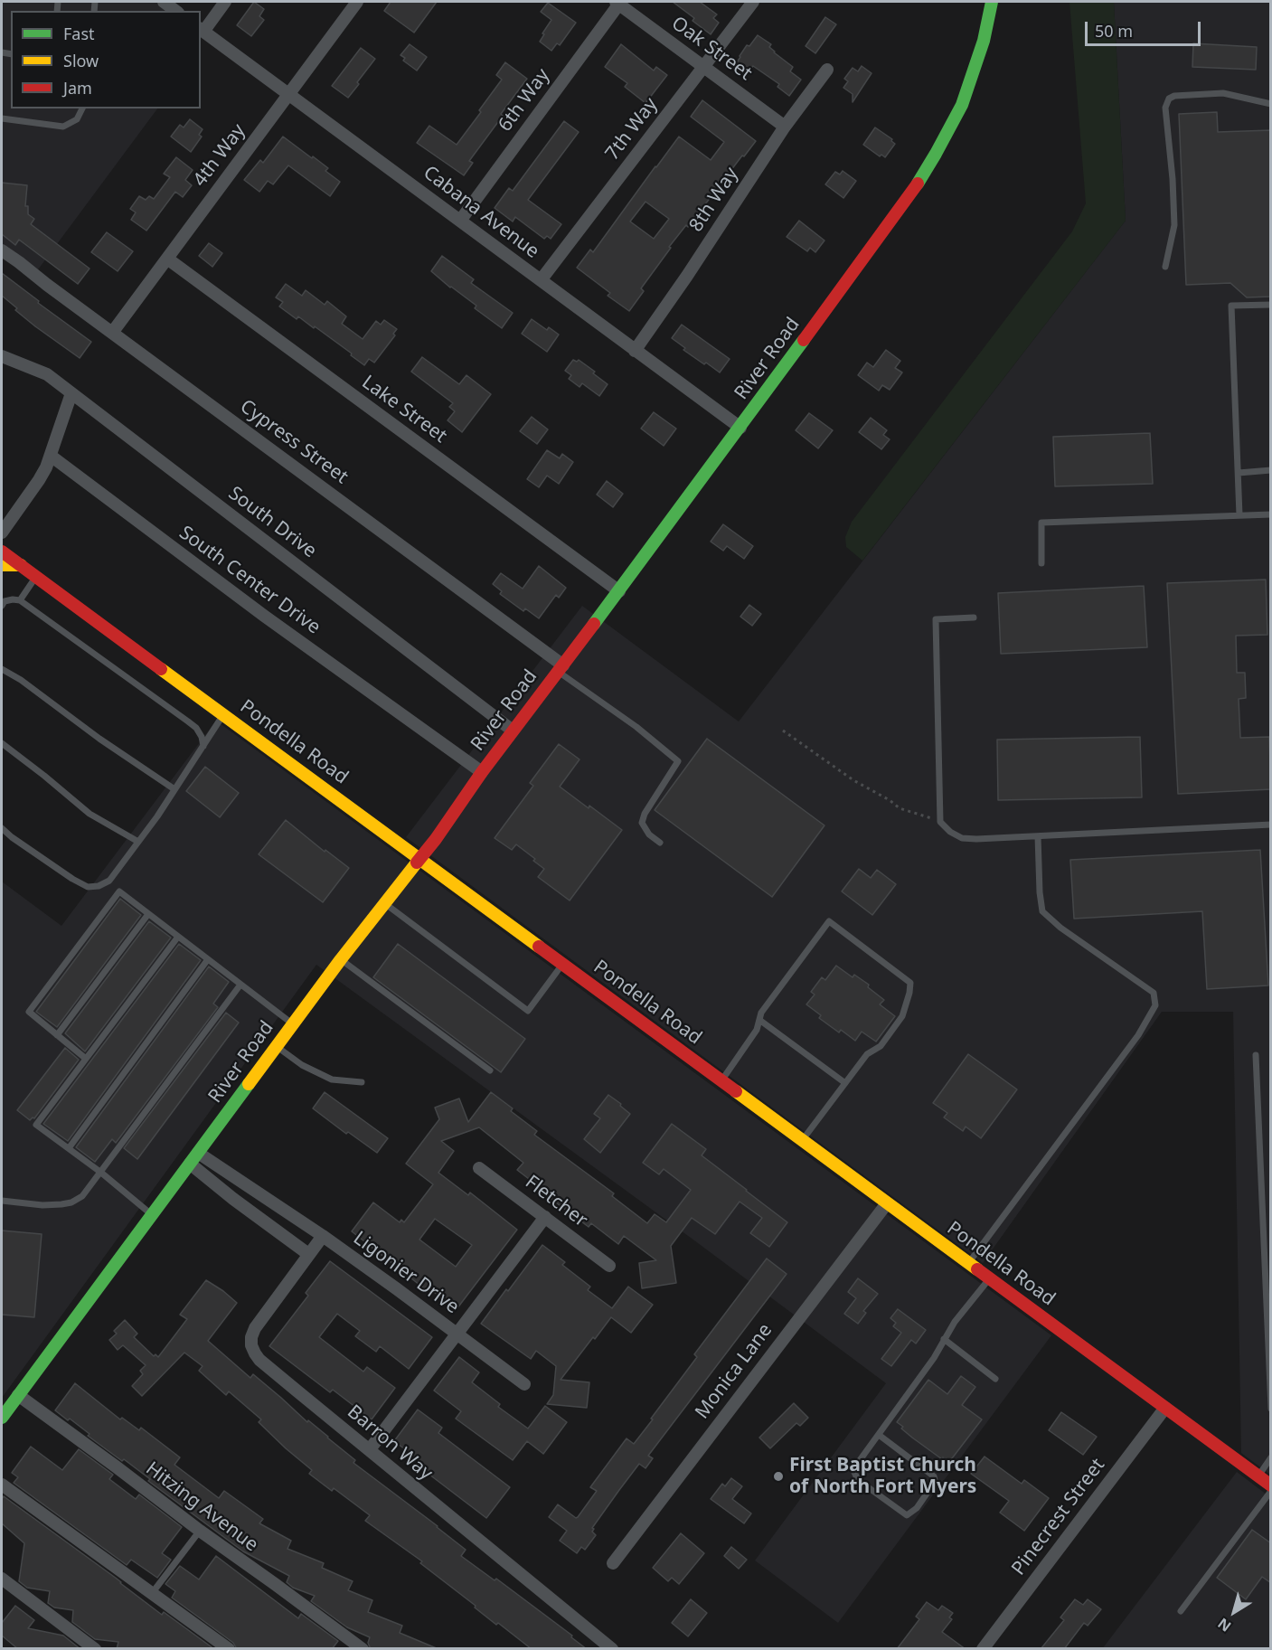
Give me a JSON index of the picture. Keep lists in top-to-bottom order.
{
  "streets": {
    "street": [
      "Oak Street",
      "6th Way",
      "7th Way",
      "4th Way",
      "8th Way",
      "Cabana Avenue",
      "River Road",
      "Lake Street",
      "Cypress Street",
      "South Drive",
      "South Center Drive",
      "Pondella Road",
      "Fletcher",
      "Ligonier Drive",
      "Monica Lane",
      "Barron Way",
      "Hitzing Avenue",
      "Pinecrest Street"
    ]
  },
  "crossings": [
    ["Oak Street", "6th Way"],
    ["Oak Street", "7th Way"],
    ["Oak Street", "8th Way"],
    ["6th Way", "Cabana Avenue"],
    ["7th Way", "Cabana Avenue"],
    ["4th Way", "Cabana Avenue"],
    ["4th Way", "Lake Street"],
    ["4th Way", "Cypress Street"],
    ["8th Way", "Cabana Avenue"],
    ["Cabana Avenue", "River Road"],
    ["River Road", "Lake Street"],
    ["River Road", "Cypress Street"],
    ["River Road", "South Drive"],
    ["River Road", "South Center Drive"],
    ["River Road", "Pondella Road"],
    ["River Road", "Ligonier Drive"],
    ["River Road", "Hitzing Avenue"],
    ["Pondella Road", "Monica Lane"],
    ["Pondella Road", "Pinecrest Street"],
    ["Ligonier Drive", "Barron Way"]
  ],
  "places": ["First Baptist Church of North Fort Myers"],
  "legend": ["Fast", "Slow", "Jam"],
  "scale_bar": "50 m",
  "north": "bottom left"
}
